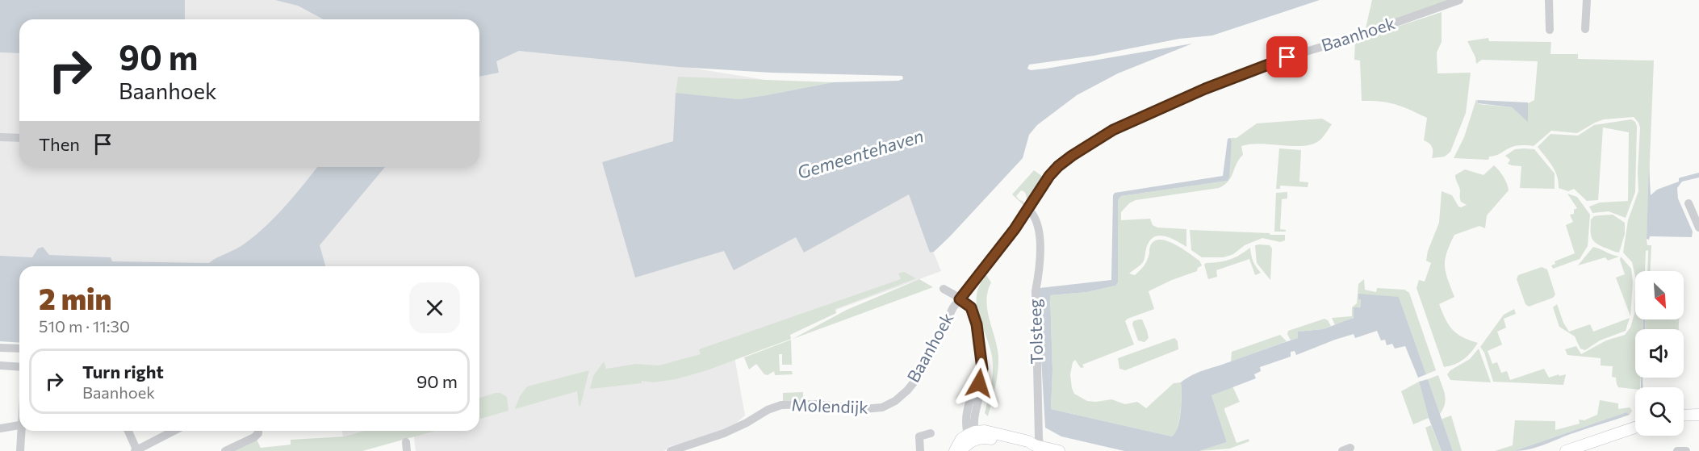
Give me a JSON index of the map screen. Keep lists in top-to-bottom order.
{
  "streets": {
    "street": ["Baanhoek", "Tolsteeg", "Molendijk"]
  },
  "crossings": [
    ["Baanhoek", "Molendijk"]
  ],
  "water": ["Gemeentehaven"],
  "north": "bottom right",
  "page": {
    "turn": ["90 m", "Baanhoek"],
    "then": "Then",
    "heading": ["2 min", "510 m · 11:30"],
    "list": [
      {
        "name": "Turn right",
        "note": "Baanhoek",
        "value": "90 m"
      }
    ]
  }
}
